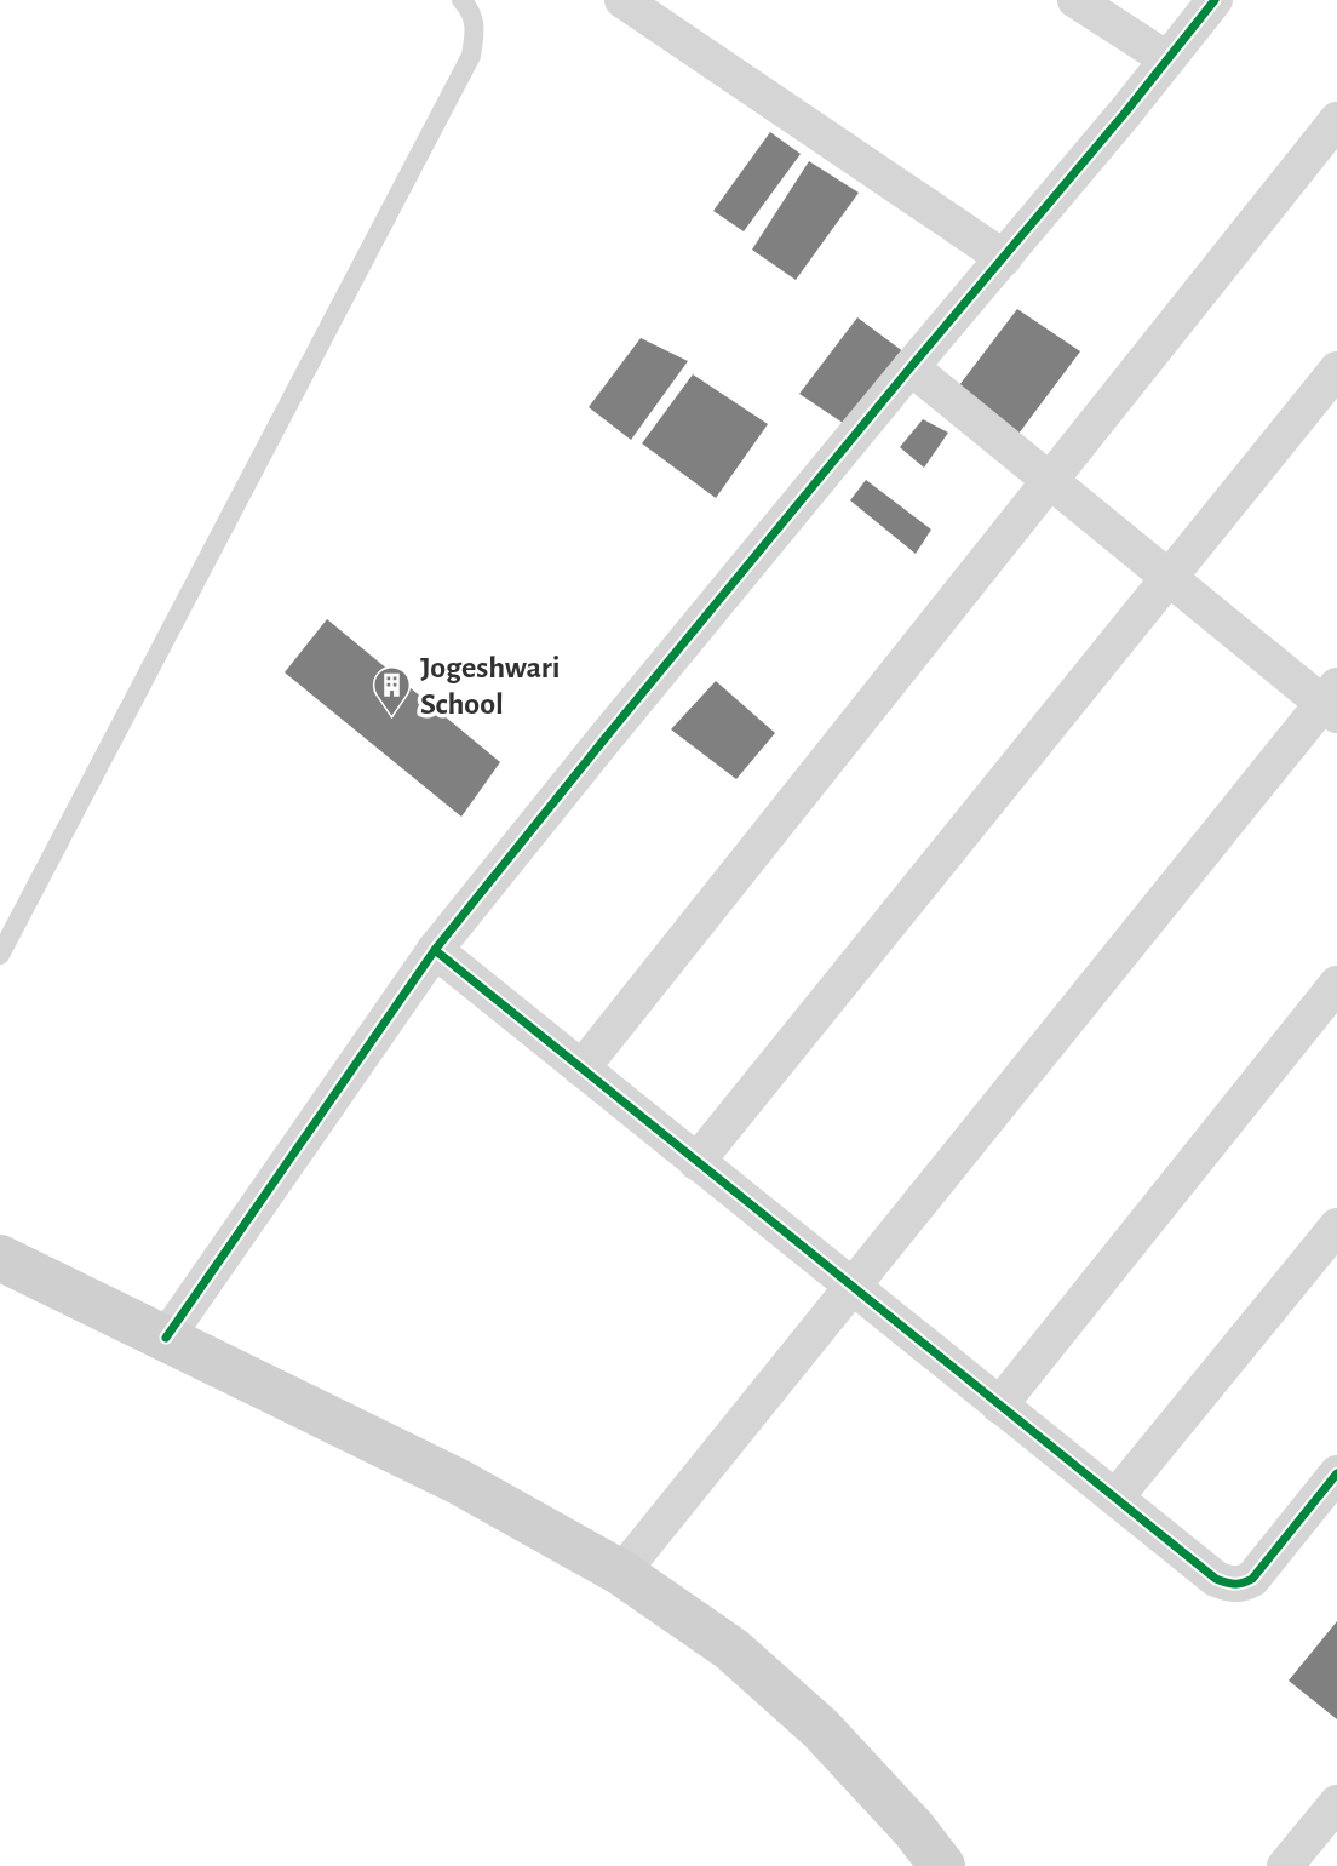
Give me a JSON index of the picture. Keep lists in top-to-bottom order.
{
  "places": {
    "building": ["Jogeshwari School"]
  }
}
